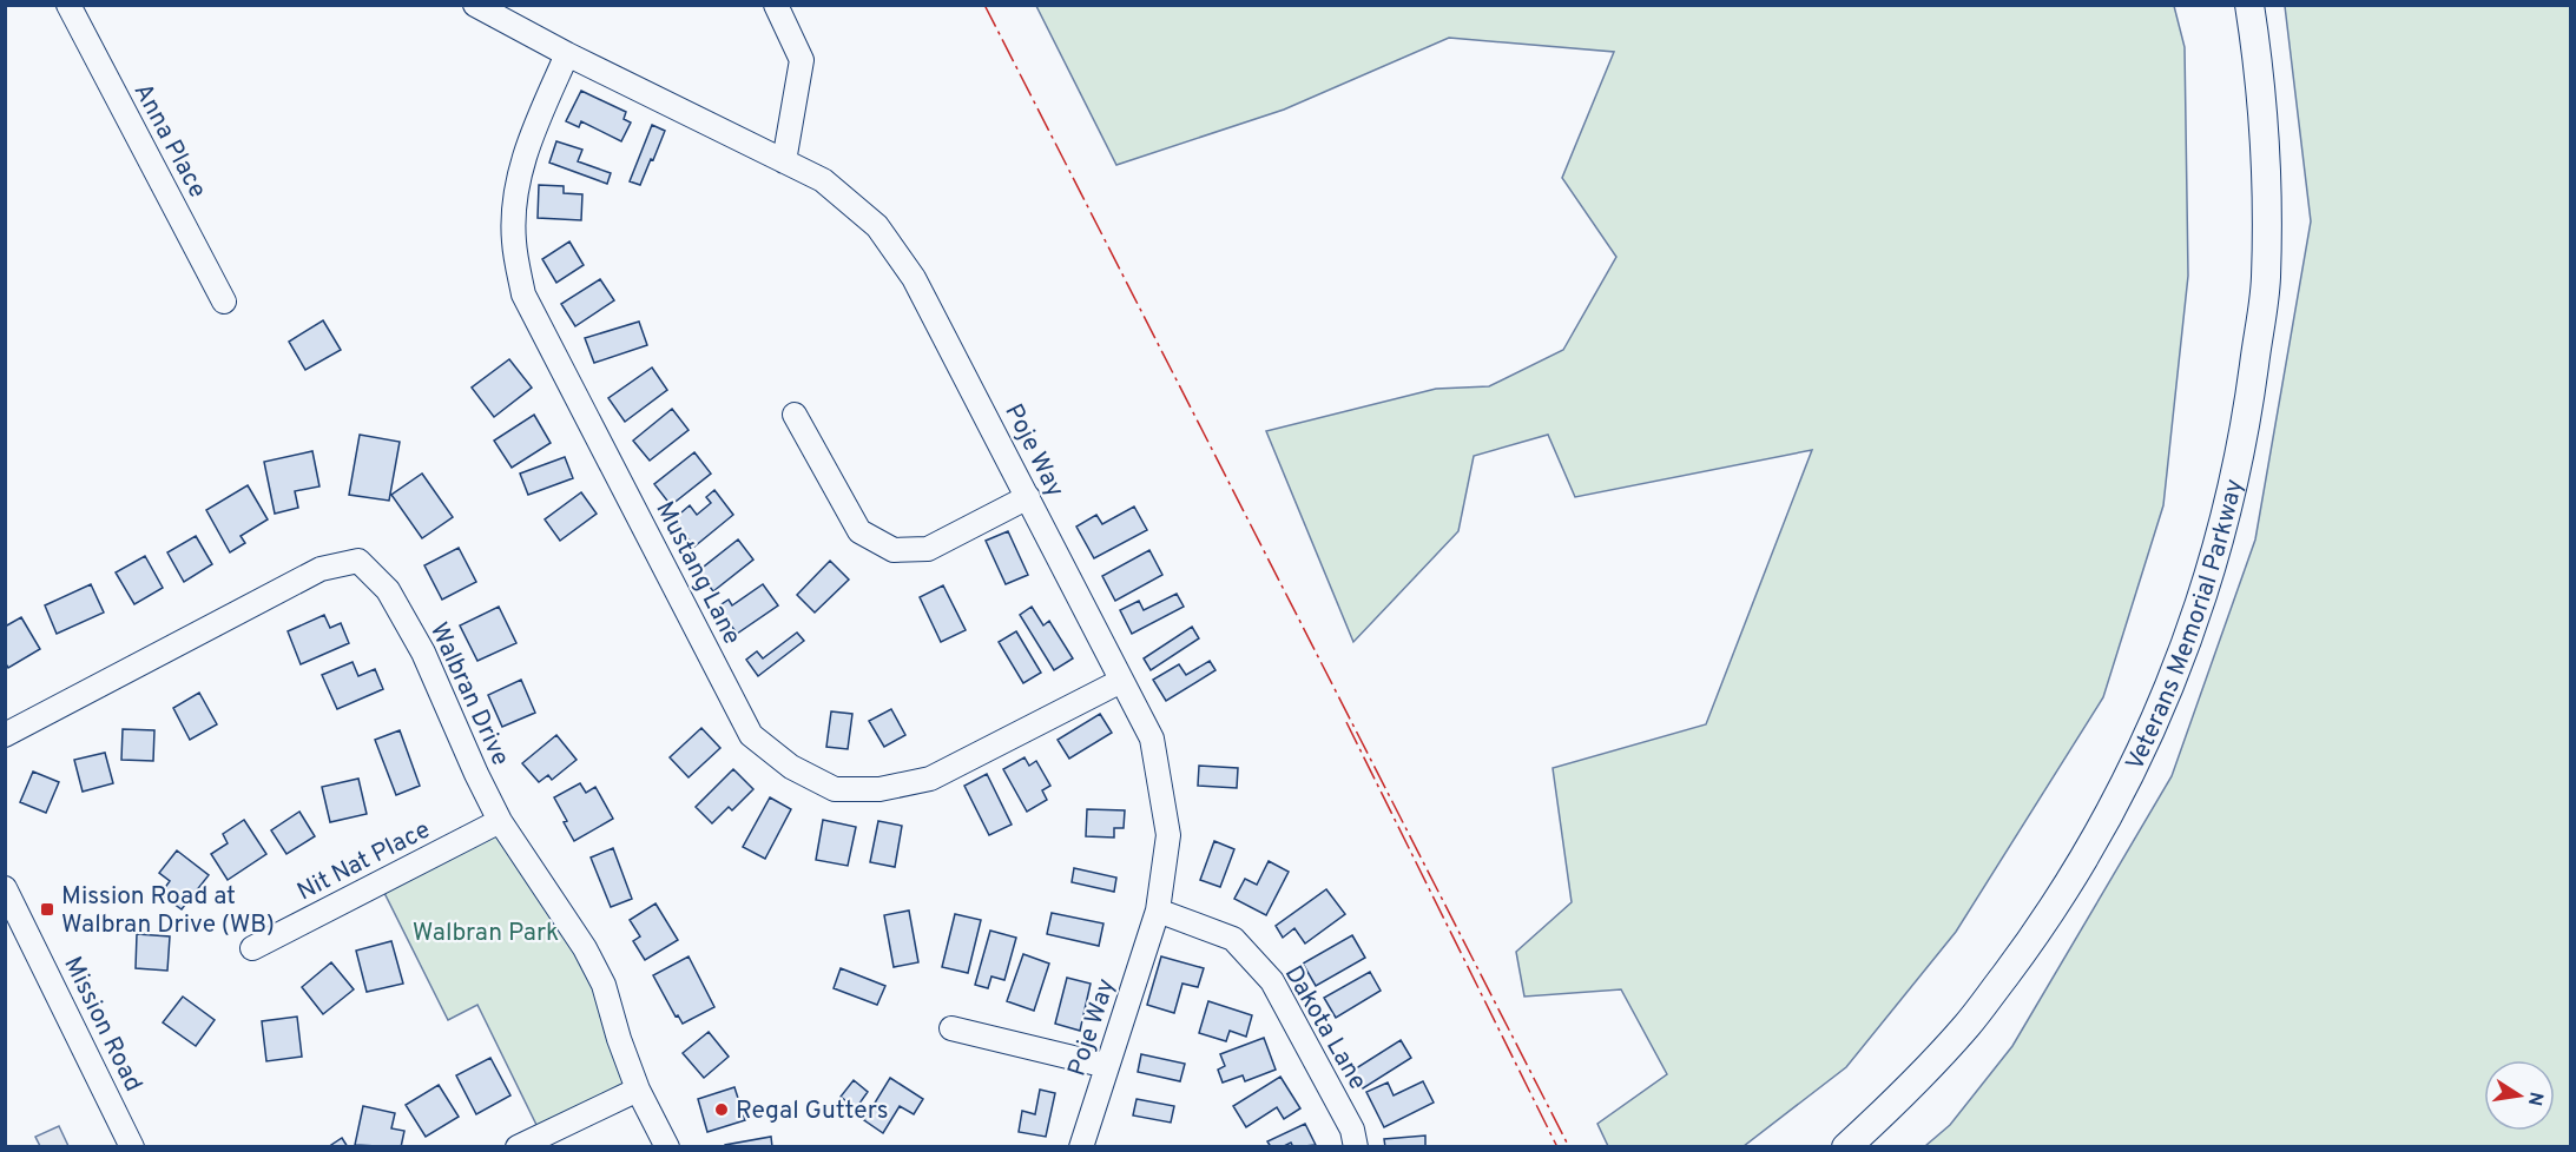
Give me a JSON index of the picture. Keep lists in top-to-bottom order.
{
  "streets": {
    "main road": ["Veterans Memorial Parkway"],
    "street": [
      "Anna Place",
      "Poje Way",
      "Mustang Lane",
      "Walbran Drive",
      "Nit Nat Place",
      "Mission Road",
      "Dakota Lane"
    ]
  },
  "crossings": [
    ["Poje Way", "Mustang Lane"],
    ["Poje Way", "Dakota Lane"],
    ["Walbran Drive", "Nit Nat Place"]
  ],
  "parks": ["Walbran Park"],
  "places": {
    "transit": ["Mission Road at Walbran Drive (WB)"],
    "other": ["Regal Gutters"]
  },
  "north": "right"
}
